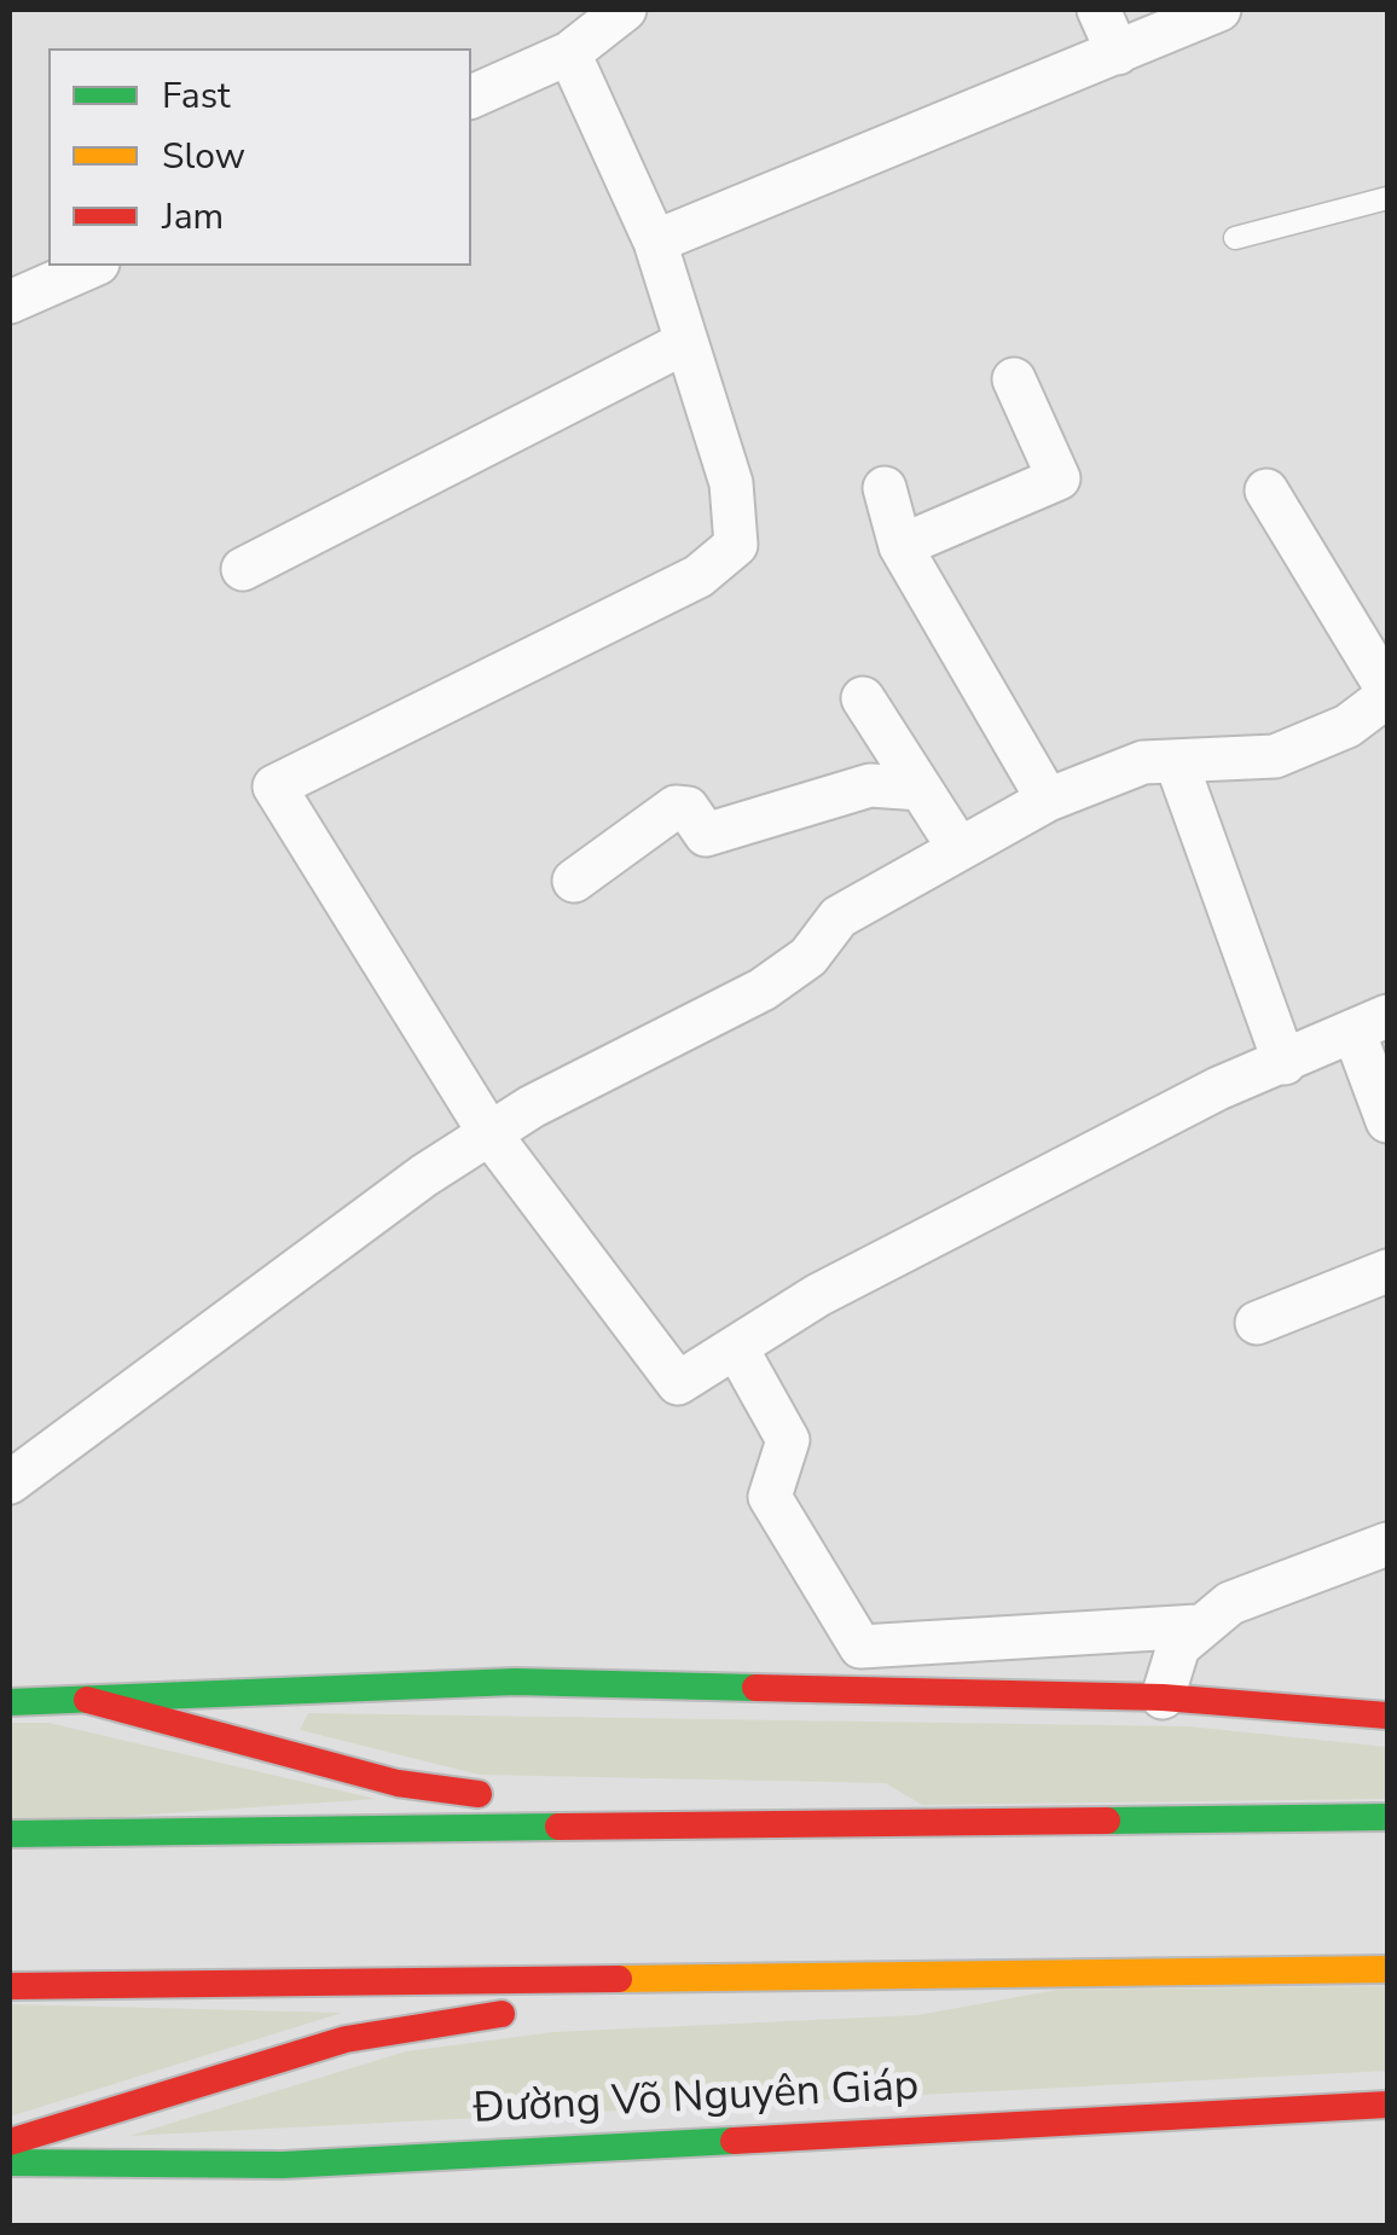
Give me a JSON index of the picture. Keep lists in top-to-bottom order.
{
  "streets": {
    "main road": ["Đường Võ Nguyên Giáp"]
  },
  "legend": ["Fast", "Slow", "Jam"]
}
